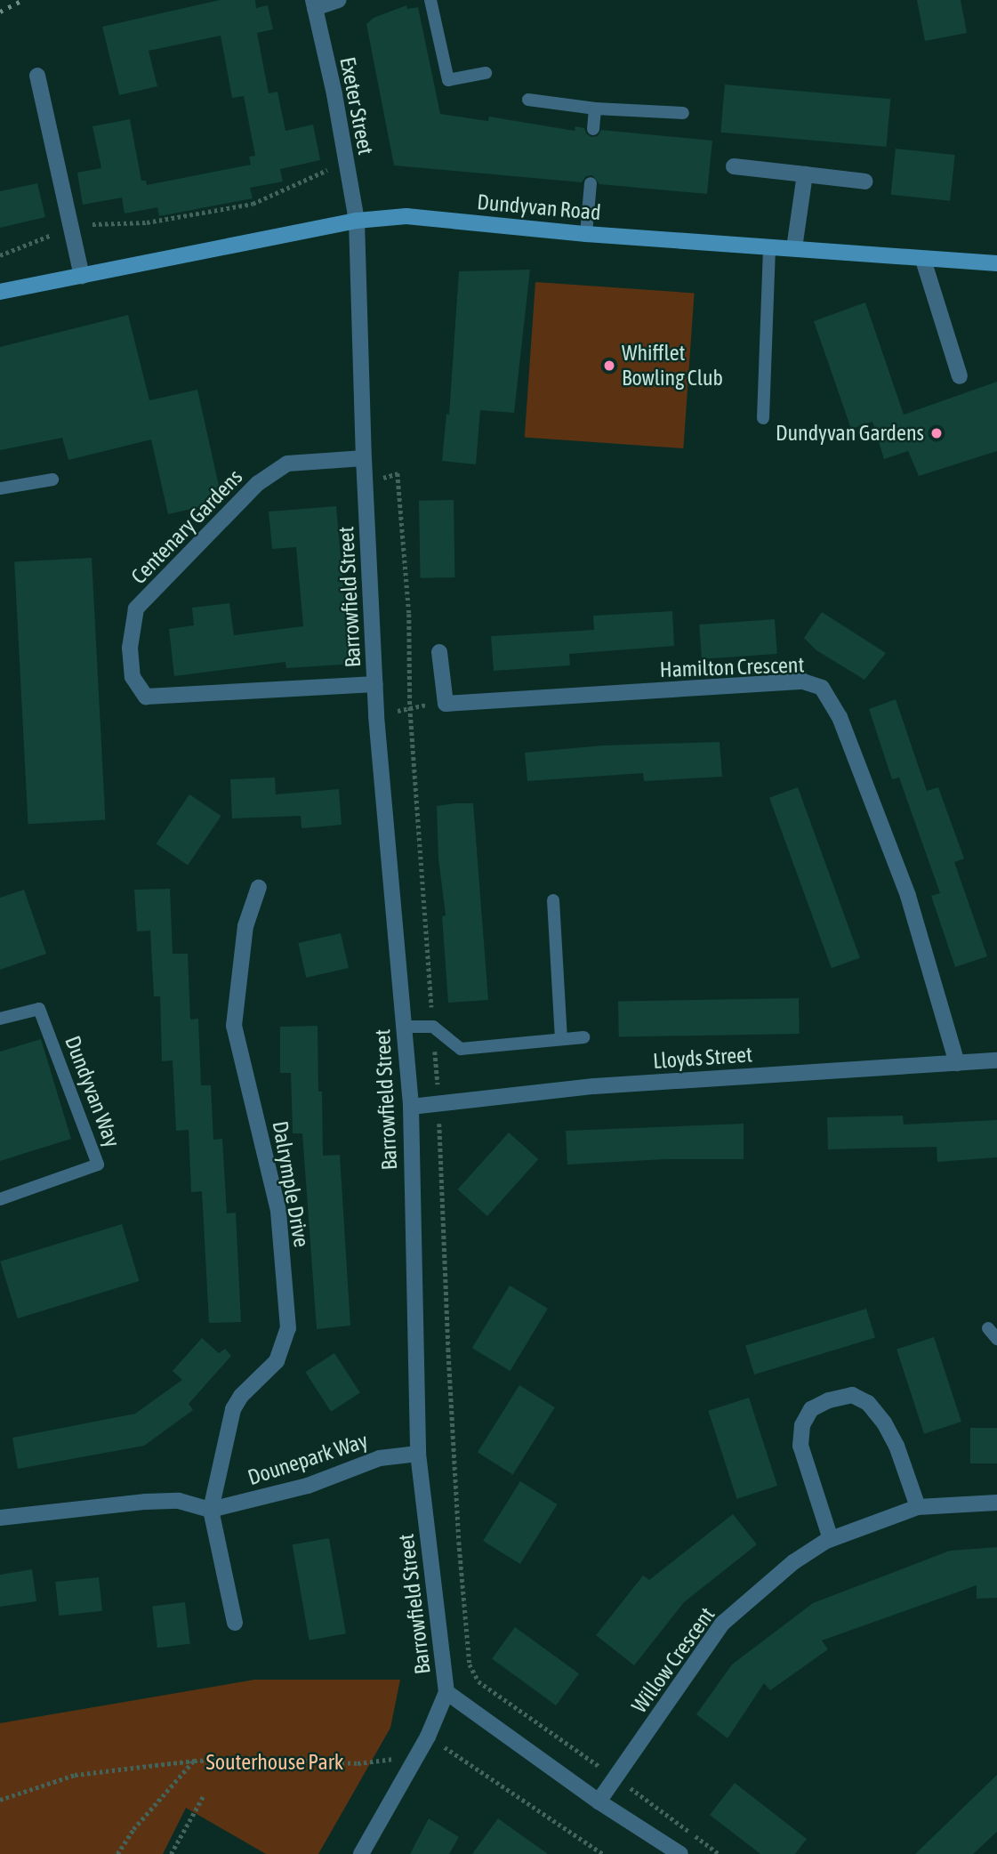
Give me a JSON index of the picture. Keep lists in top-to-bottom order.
{
  "streets": {
    "main road": ["Dundyvan Road"],
    "street": [
      "Exeter Street",
      "Centenary Gardens",
      "Barrowfield Street",
      "Hamilton Crescent",
      "Lloyds Street",
      "Dalrymple Drive",
      "Dounepark Way",
      "Willow Crescent"
    ],
    "lane": ["Dundyvan Way"]
  },
  "crossings": [
    ["Exeter Street", "Dundyvan Road"],
    ["Exeter Street", "Barrowfield Street"],
    ["Dundyvan Road", "Barrowfield Street"],
    ["Centenary Gardens", "Barrowfield Street"],
    ["Barrowfield Street", "Lloyds Street"],
    ["Barrowfield Street", "Dounepark Way"],
    ["Barrowfield Street", "Willow Crescent"],
    ["Hamilton Crescent", "Lloyds Street"],
    ["Dalrymple Drive", "Dounepark Way"]
  ],
  "parks": ["Souterhouse Park"],
  "places": ["Whifflet Bowling Club", "Dundyvan Gardens"]
}
